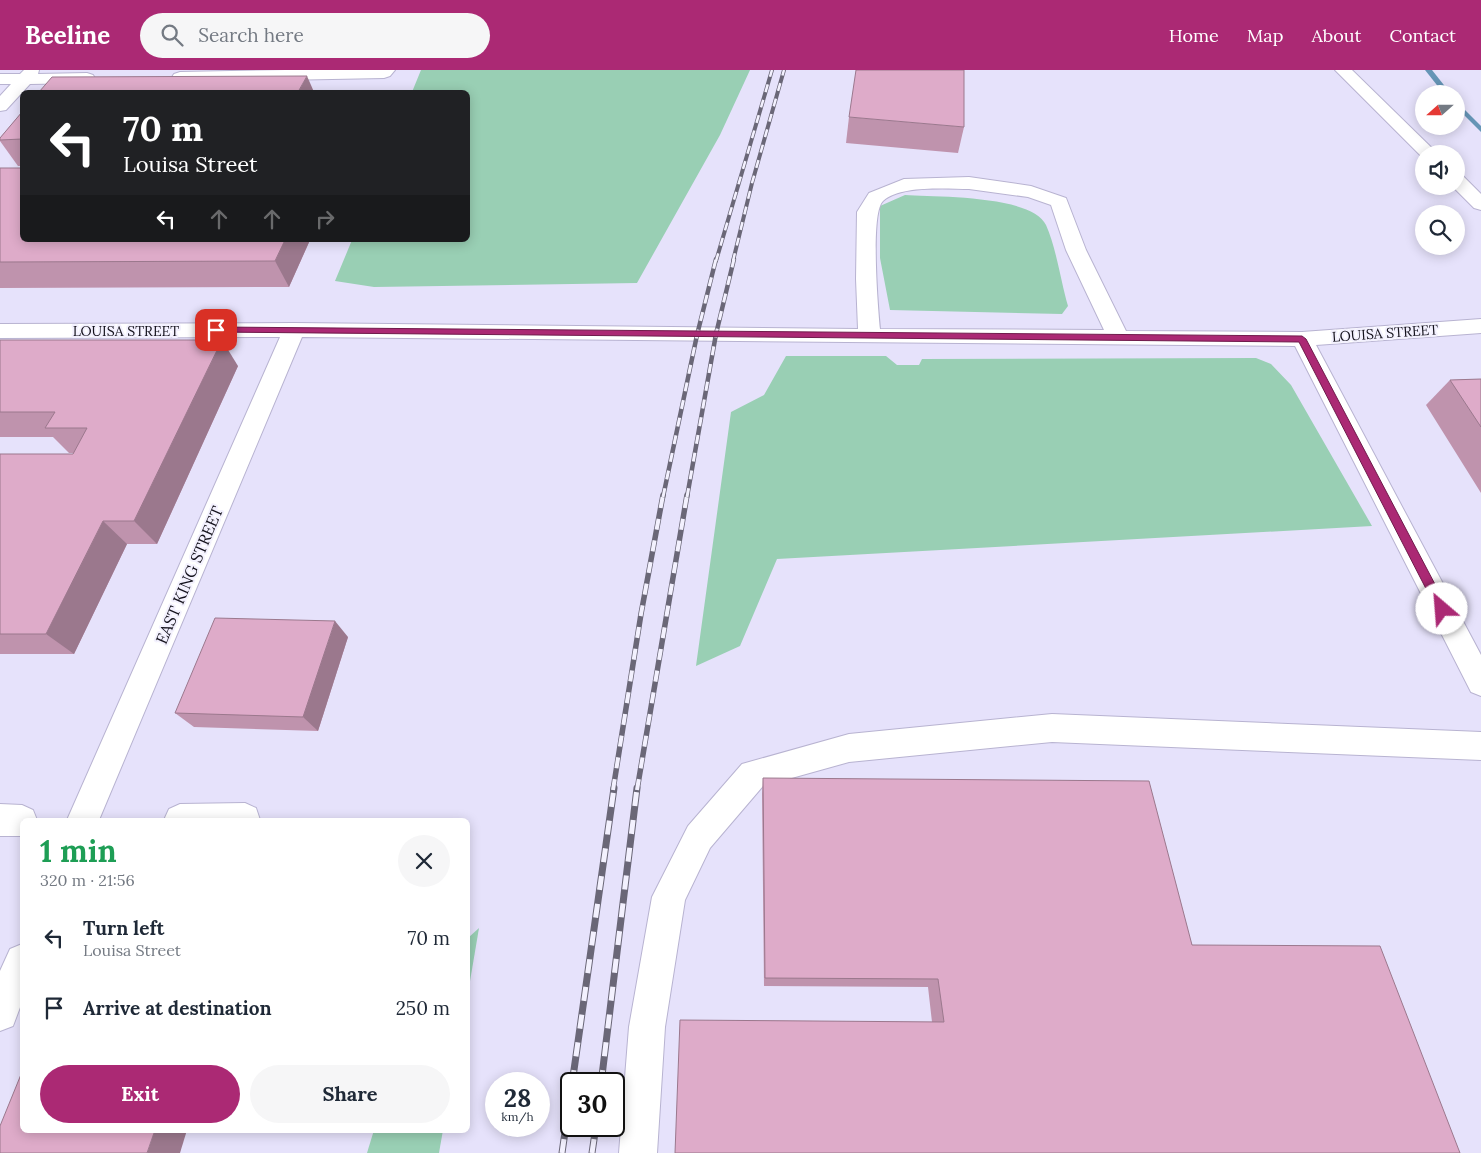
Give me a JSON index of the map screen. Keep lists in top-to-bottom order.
{
  "streets": {
    "street": ["LOUISA STREET", "EAST KING STREET"]
  },
  "crossings": [
    ["LOUISA STREET", "EAST KING STREET"]
  ],
  "north": "left",
  "page": {
    "header": "Beeline",
    "search": "Search here",
    "nav": [
      "Home",
      "Map",
      "About",
      "Contact"
    ],
    "turn": ["70 m", "Louisa Street"],
    "heading": ["1 min", "320 m · 21:56"],
    "list": [
      {
        "name": "Turn left",
        "note": "Louisa Street",
        "value": "70 m"
      },
      {
        "name": "Arrive at destination",
        "value": "250 m"
      }
    ],
    "buttons": ["Exit", "Share"],
    "speed": "28 km/h",
    "limit": "30"
  }
}
